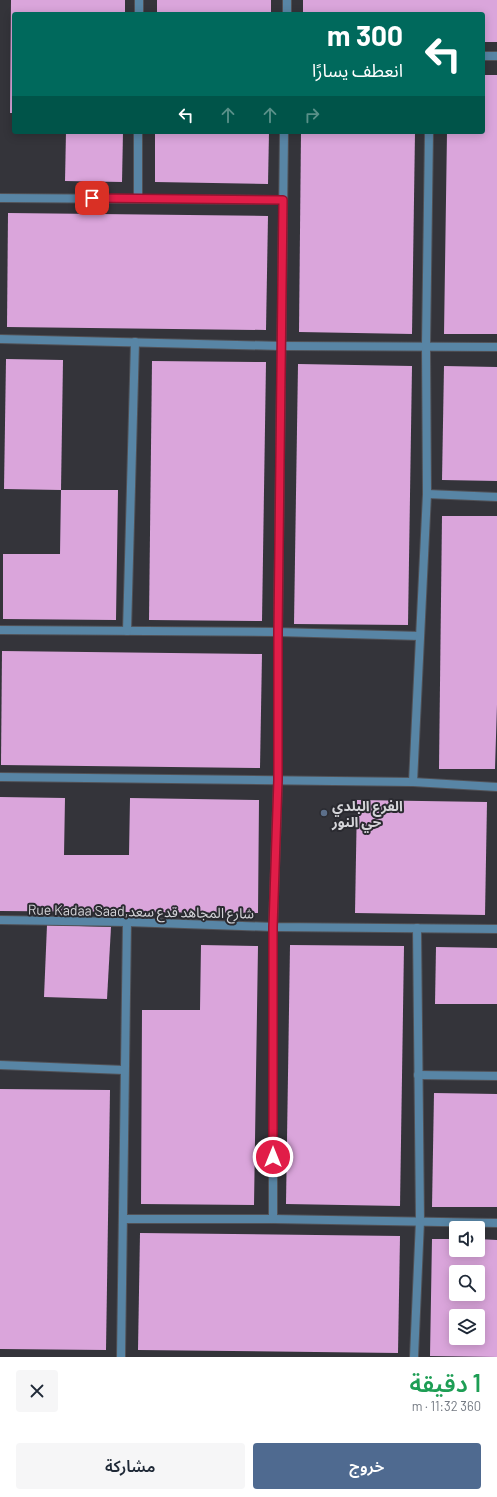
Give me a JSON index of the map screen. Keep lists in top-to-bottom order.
{
  "streets": {
    "street": ["Rue Kadaa Saad,شارع المجاهد قدع سعد"]
  },
  "places": ["الفرع البلدي حي النور"],
  "page": {
    "turn": ["300 m", "انعطف يسارًا"],
    "heading": ["1 دقيقة", "360 m · 11:32"],
    "buttons": ["خروج", "مشاركة"]
  }
}
